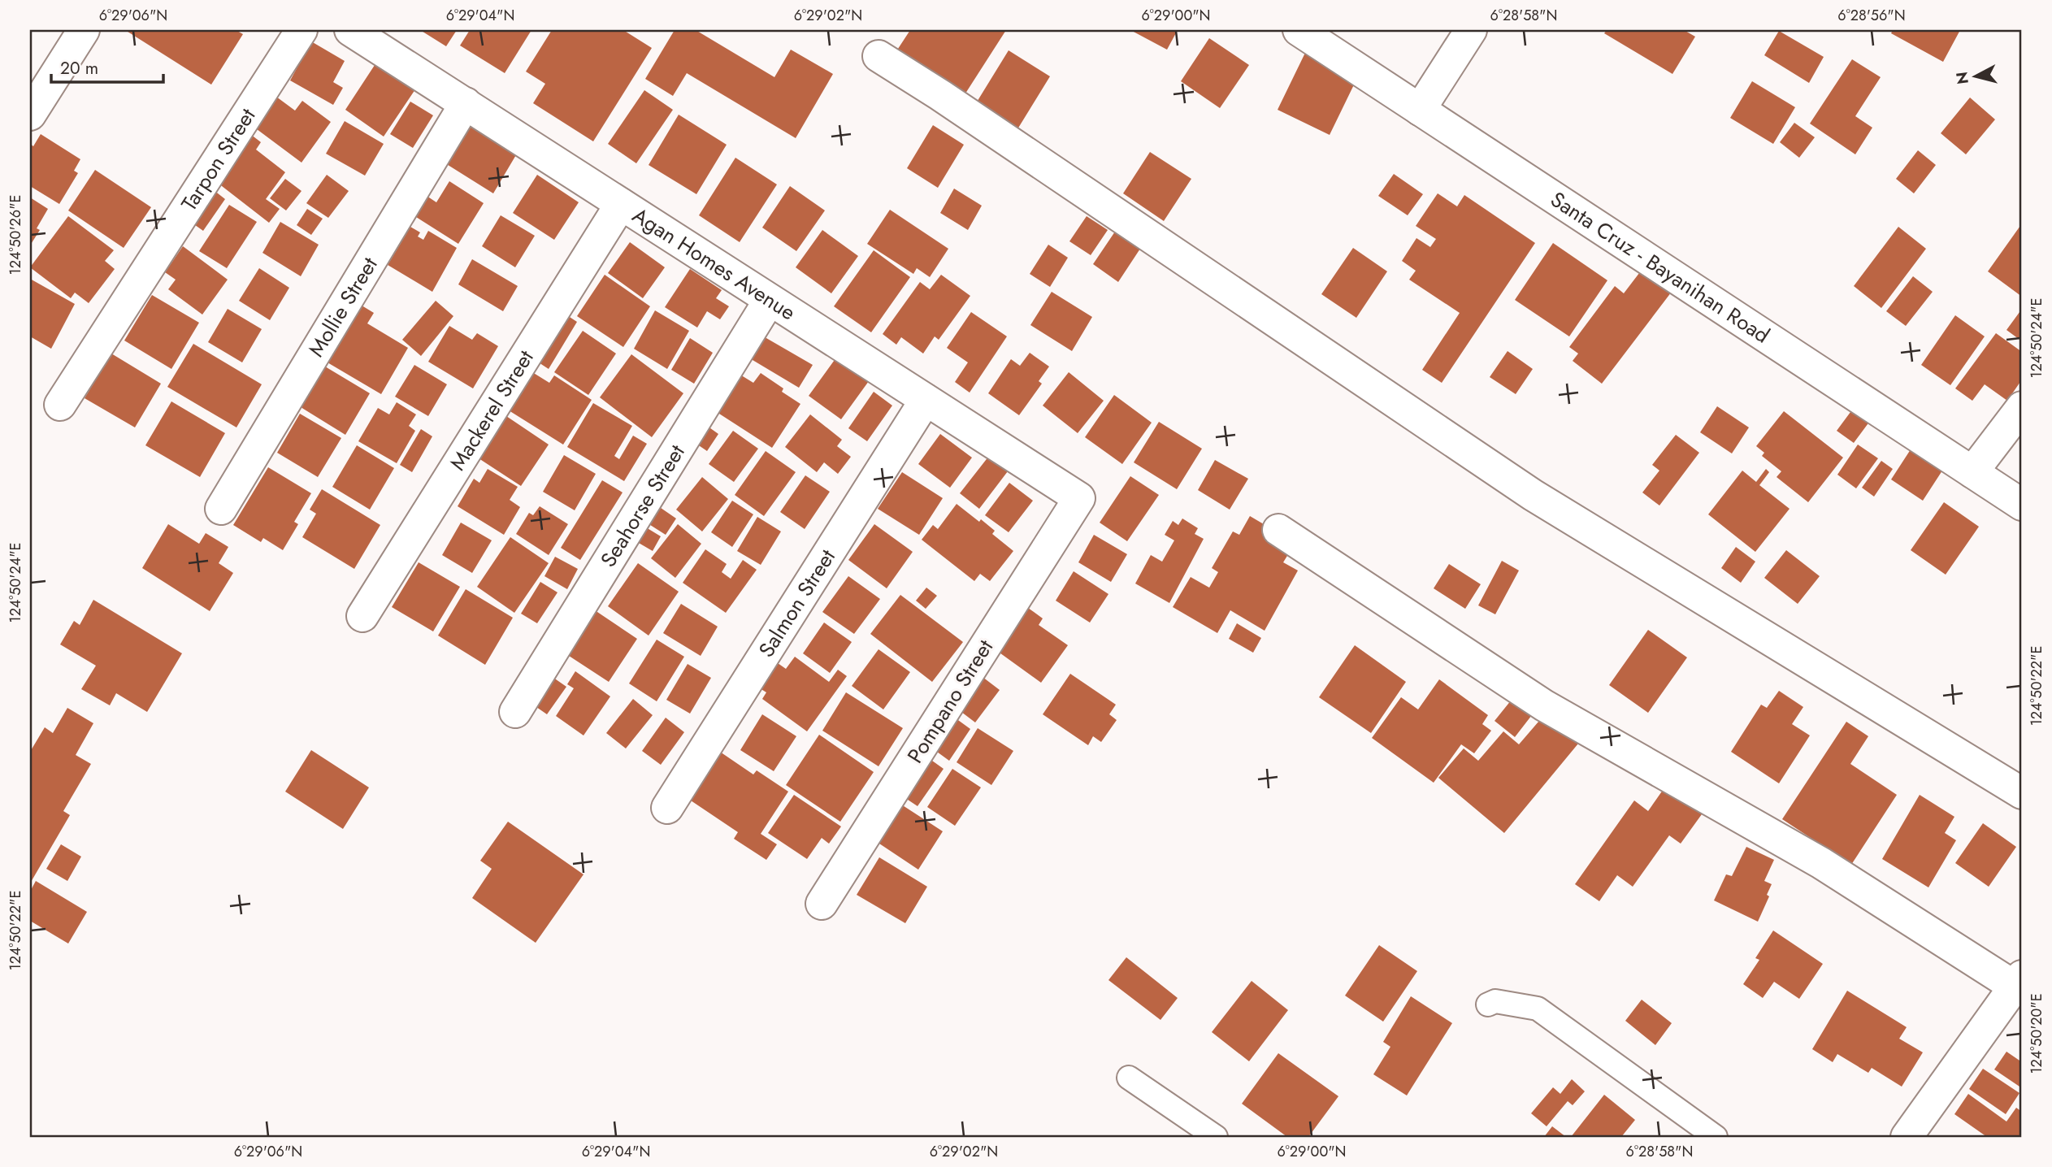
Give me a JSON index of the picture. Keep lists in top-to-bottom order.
{
  "streets": {
    "street": [
      "Tarpon Street",
      "Agan Homes Avenue",
      "Santa Cruz - Bayanihan Road",
      "Mollie Street",
      "Mackerel Street",
      "Seahorse Street",
      "Salmon Street",
      "Pompano Street"
    ]
  },
  "crossings": [
    ["Agan Homes Avenue", "Mollie Street"],
    ["Agan Homes Avenue", "Mackerel Street"],
    ["Agan Homes Avenue", "Seahorse Street"],
    ["Agan Homes Avenue", "Salmon Street"],
    ["Agan Homes Avenue", "Pompano Street"]
  ],
  "scale_bar": "20 m",
  "north": "left",
  "coordinates": [
    "6°29'06\"N",
    "6°29'04\"N",
    "6°29'02\"N",
    "6°29'00\"N",
    "6°28'58\"N",
    "6°28'56\"N",
    "124°50'26\"E",
    "124°50'24\"E",
    "124°50'22\"E",
    "124°50'20\"E"
  ]
}
